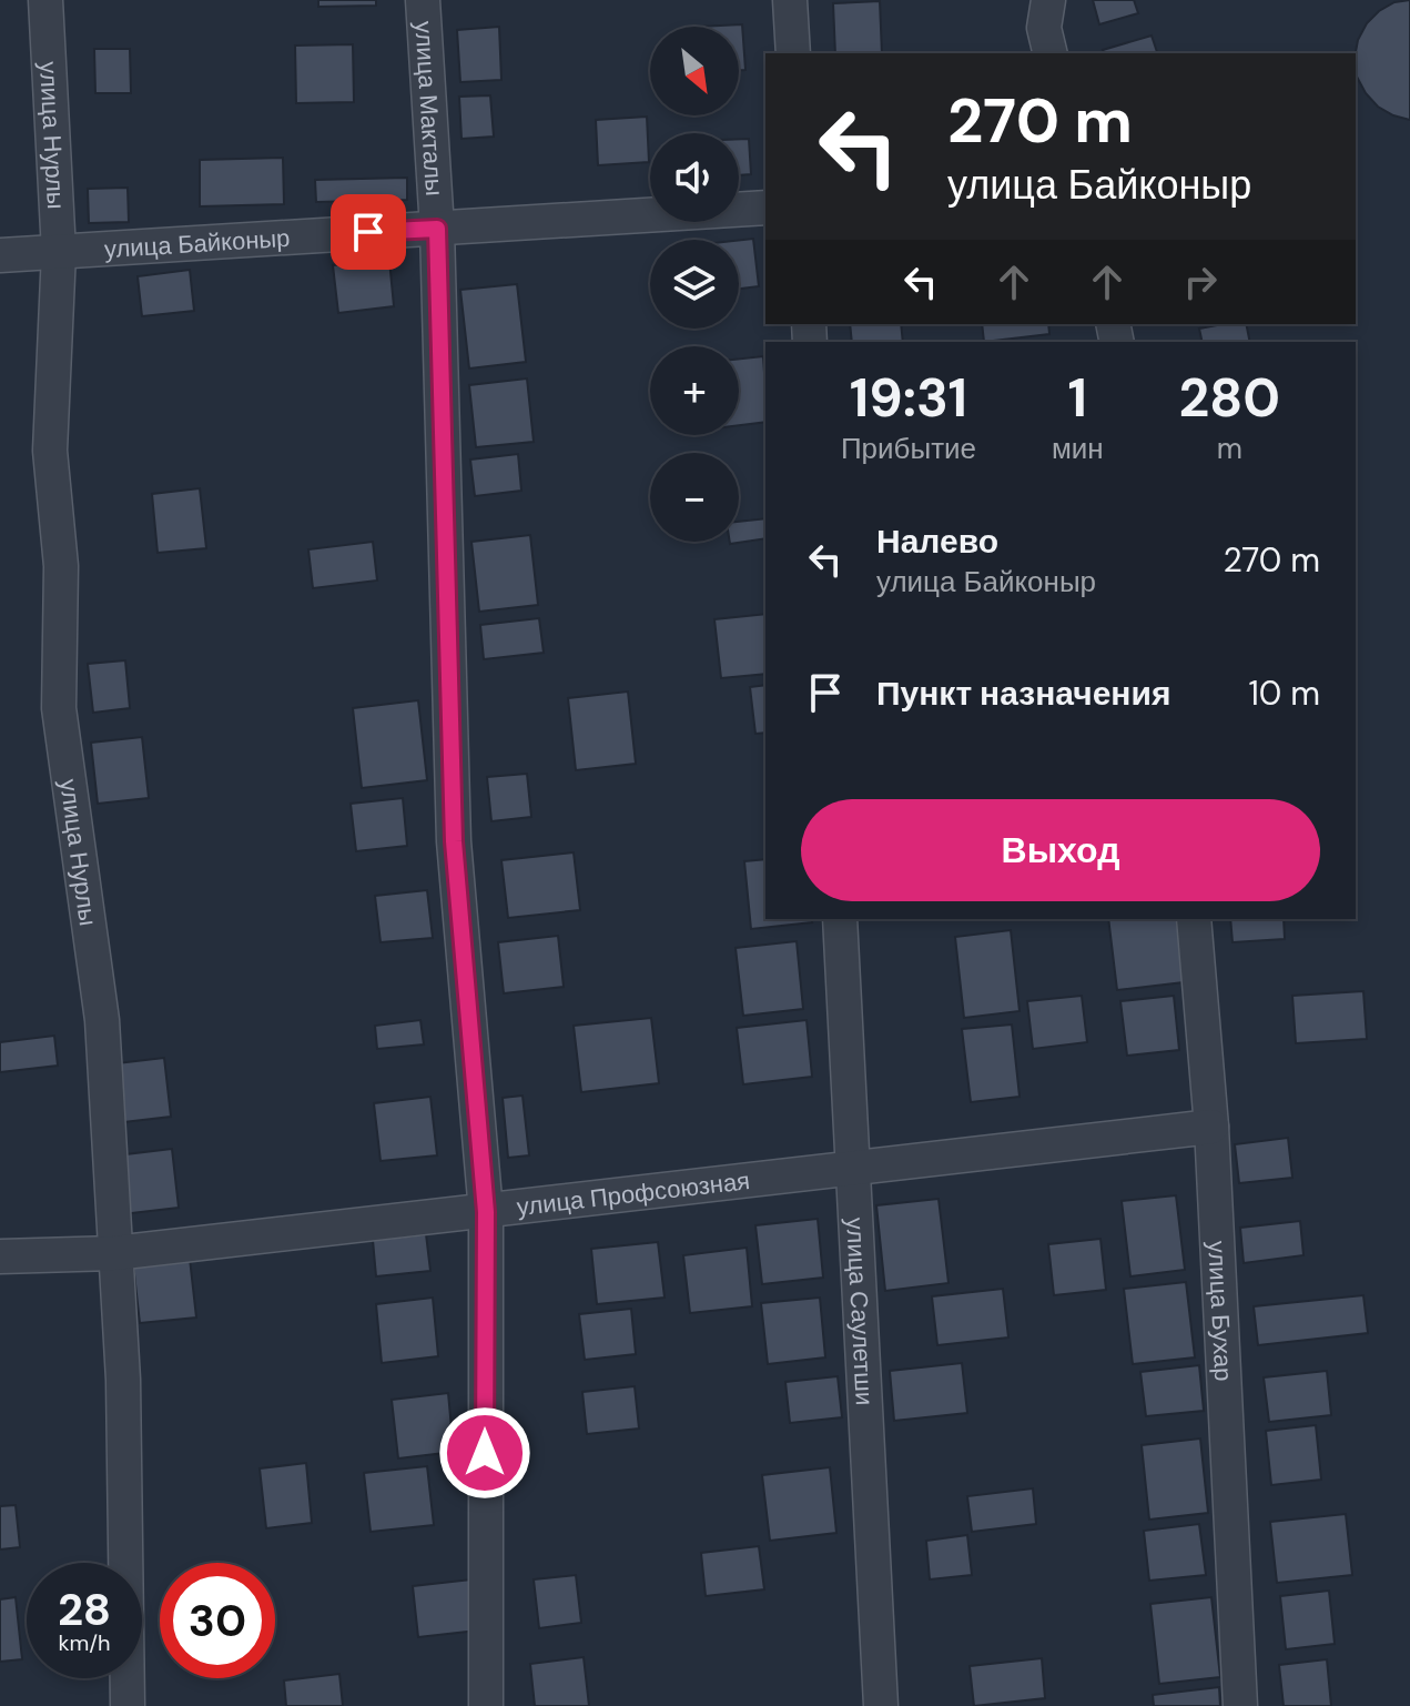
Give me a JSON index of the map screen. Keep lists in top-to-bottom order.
{
  "streets": {
    "street": [
      "улица Макталы",
      "улица Нурлы",
      "улица Байконыр",
      "улица Профсоюзная",
      "улица Бухар",
      "улица Саулетши"
    ]
  },
  "crossings": [
    ["улица Макталы", "улица Байконыр"],
    ["улица Макталы", "улица Профсоюзная"],
    ["улица Нурлы", "улица Байконыр"],
    ["улица Нурлы", "улица Профсоюзная"],
    ["улица Профсоюзная", "улица Бухар"],
    ["улица Профсоюзная", "улица Саулетши"]
  ],
  "north": "bottom right",
  "page": {
    "map_buttons": ["+", "−"],
    "turn": ["270 m", "улица Байконыр"],
    "eta": [
      "19:31",
      "Прибытие",
      "1",
      "мин",
      "280",
      "m"
    ],
    "list": [
      {
        "name": "Налево",
        "note": "улица Байконыр",
        "value": "270 m"
      },
      {
        "name": "Пункт назначения",
        "value": "10 m"
      }
    ],
    "buttons": "Выход",
    "speed": "28 km/h",
    "limit": "30"
  }
}
